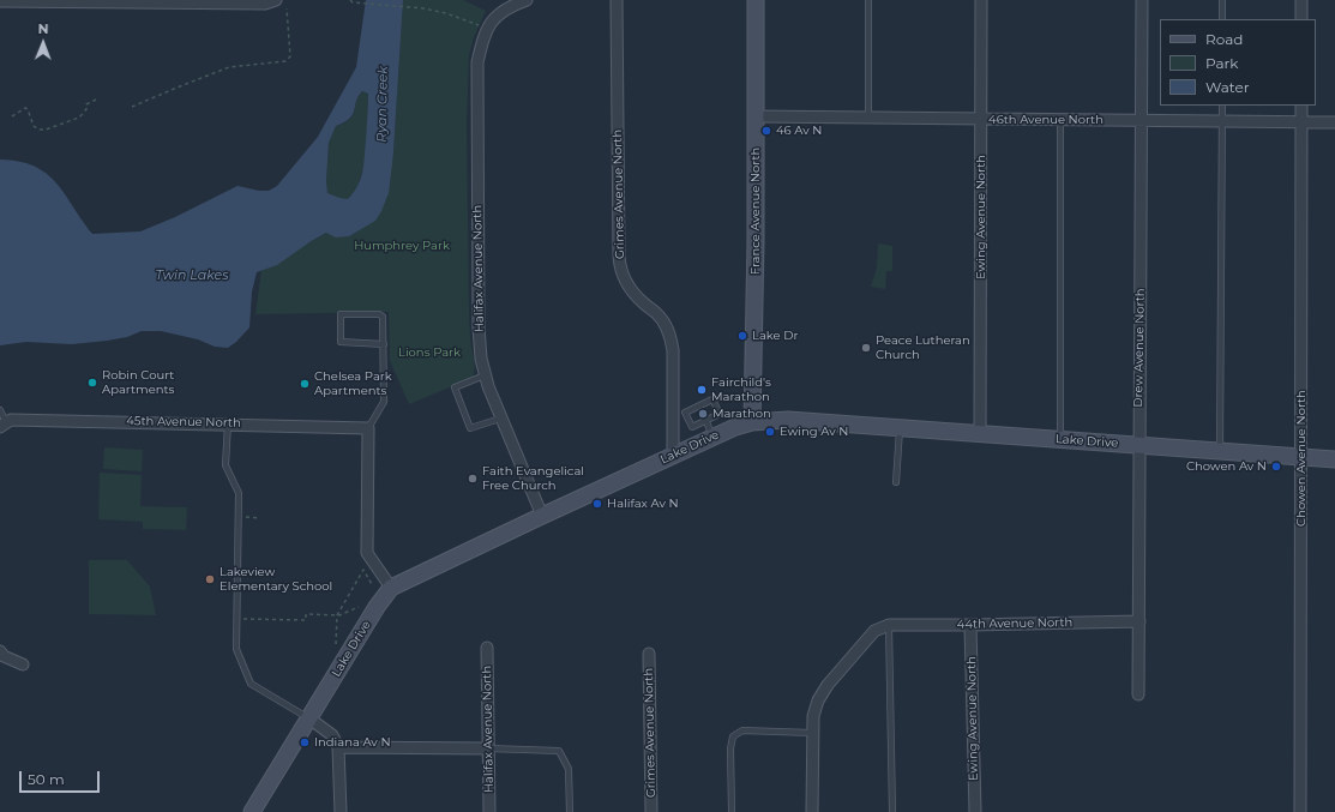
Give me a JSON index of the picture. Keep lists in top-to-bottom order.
{
  "streets": {
    "street": [
      "46th Avenue North",
      "Grimes Avenue North",
      "France Avenue North",
      "Ewing Avenue North",
      "Halifax Avenue North",
      "Drew Avenue North",
      "45th Avenue North",
      "Lake Drive",
      "Chowen Avenue North",
      "44th Avenue North"
    ]
  },
  "crossings": [
    ["46th Avenue North", "France Avenue North"],
    ["46th Avenue North", "Ewing Avenue North"],
    ["46th Avenue North", "Drew Avenue North"],
    ["46th Avenue North", "Chowen Avenue North"],
    ["Grimes Avenue North", "Lake Drive"],
    ["France Avenue North", "Lake Drive"],
    ["Ewing Avenue North", "Lake Drive"],
    ["Ewing Avenue North", "44th Avenue North"],
    ["Halifax Avenue North", "Lake Drive"],
    ["Drew Avenue North", "Lake Drive"],
    ["Drew Avenue North", "44th Avenue North"],
    ["Lake Drive", "Chowen Avenue North"]
  ],
  "water": ["Ryan Creek", "Twin Lakes"],
  "parks": ["Humphrey Park", "Lions Park"],
  "places": [
    "46 Av N",
    "Lake Dr",
    "Peace Lutheran Church",
    "Robin Court Apartments",
    "Chelsea Park Apartments",
    "Fairchild's Marathon",
    "Marathon",
    "Ewing Av N",
    "Chowen Av N",
    "Faith Evangelical Free Church",
    "Halifax Av N",
    "Lakeview Elementary School",
    "Indiana Av N"
  ],
  "legend": ["Road", "Park", "Water"],
  "scale_bar": "50 m",
  "north": "top"
}
